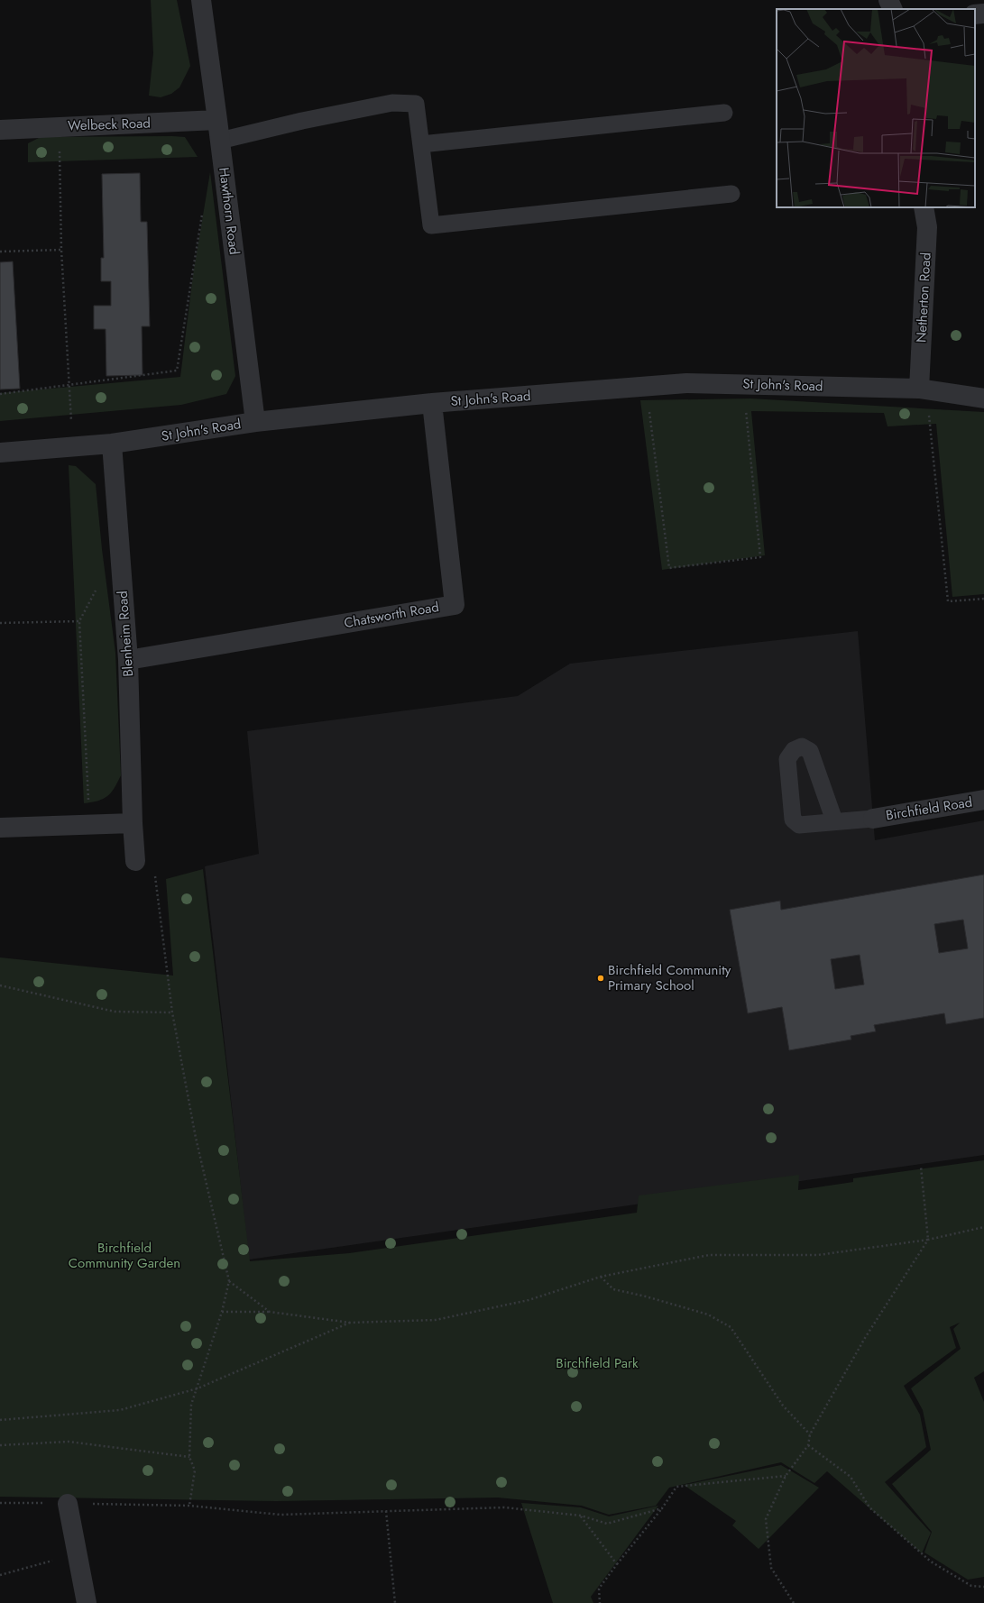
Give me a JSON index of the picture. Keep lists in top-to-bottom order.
{
  "streets": {
    "street": [
      "Welbeck Road",
      "Hawthorn Road",
      "Netherton Road",
      "St John's Road",
      "Chatsworth Road",
      "Blenheim Road",
      "Birchfield Road"
    ]
  },
  "crossings": [
    ["Welbeck Road", "Hawthorn Road"],
    ["Hawthorn Road", "St John's Road"],
    ["Netherton Road", "St John's Road"],
    ["St John's Road", "Chatsworth Road"],
    ["St John's Road", "Blenheim Road"],
    ["Chatsworth Road", "Blenheim Road"]
  ],
  "parks": ["Birchfield Community Garden", "Birchfield Park"],
  "places": ["Birchfield Community Primary School"]
}
